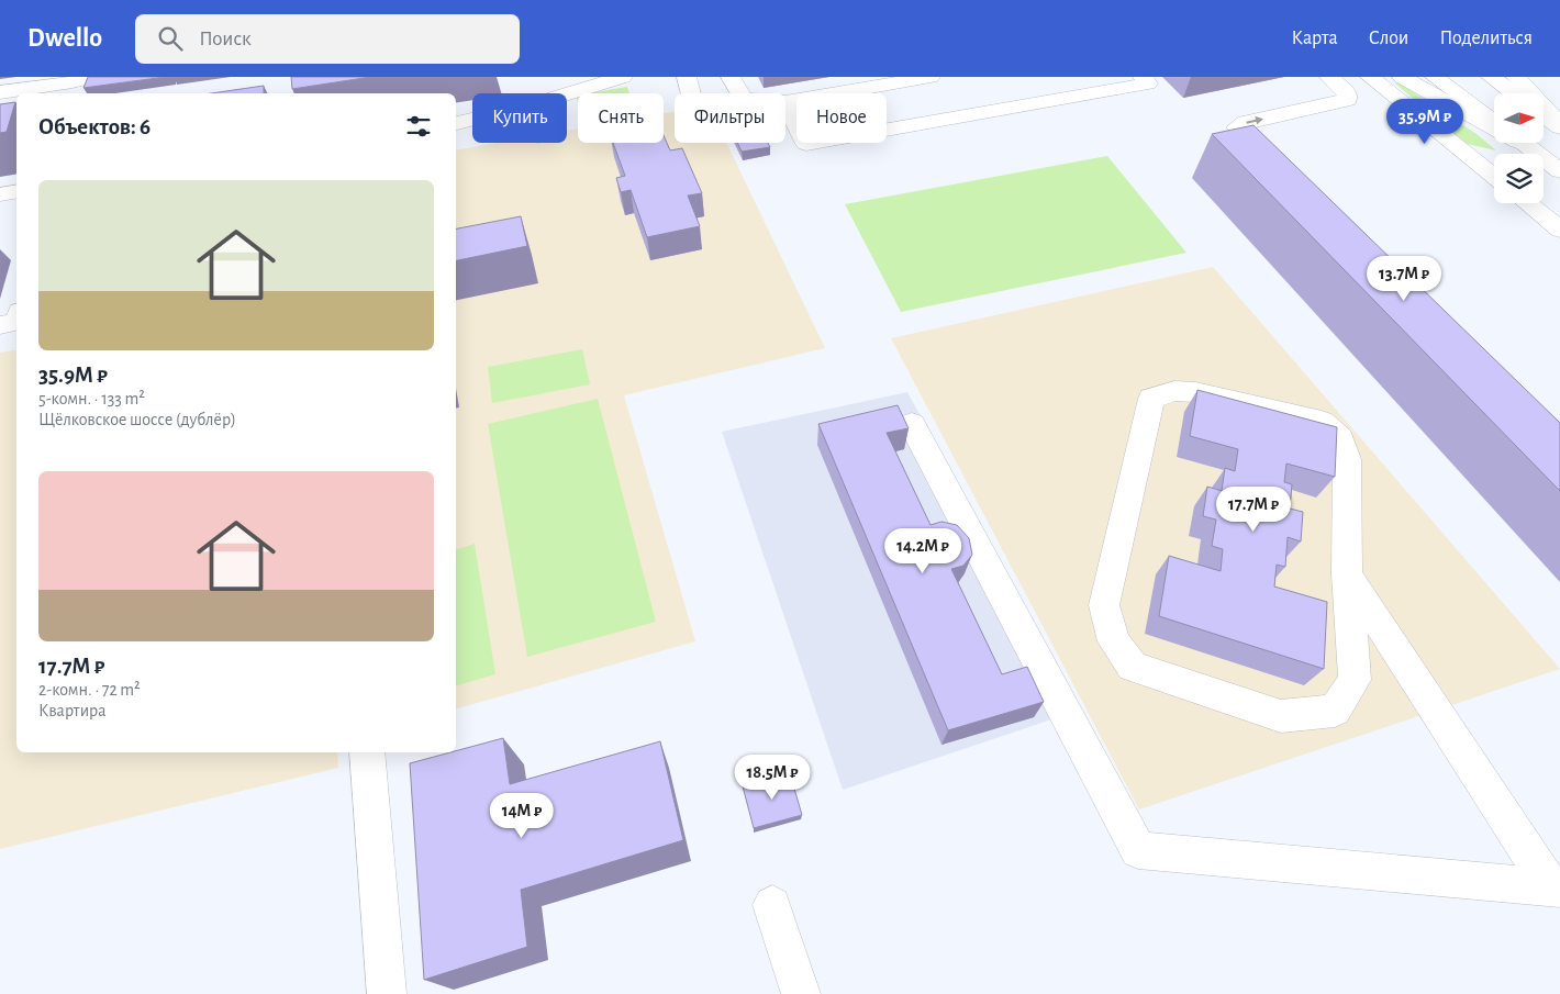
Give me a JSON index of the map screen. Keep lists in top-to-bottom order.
{
  "north": "right",
  "page": {
    "header": "Dwello",
    "search": "Поиск",
    "nav": ["Карта", "Слои", "Поделиться"],
    "chip": [
      "Купить",
      "Снять",
      "Фильтры",
      "Новое"
    ],
    "heading": "Объектов: 6",
    "price": [
      "35.9M ₽",
      "13.7M ₽",
      "17.7M ₽",
      "14.2M ₽",
      "18.5M ₽",
      "14M ₽"
    ],
    "list": [
      {
        "name": "35.9M ₽",
        "note": "5-комн. · 133 m² · Щёлковское шоссе (дублёр)"
      },
      {
        "name": "17.7M ₽",
        "note": "2-комн. · 72 m² · Квартира"
      }
    ]
  }
}
